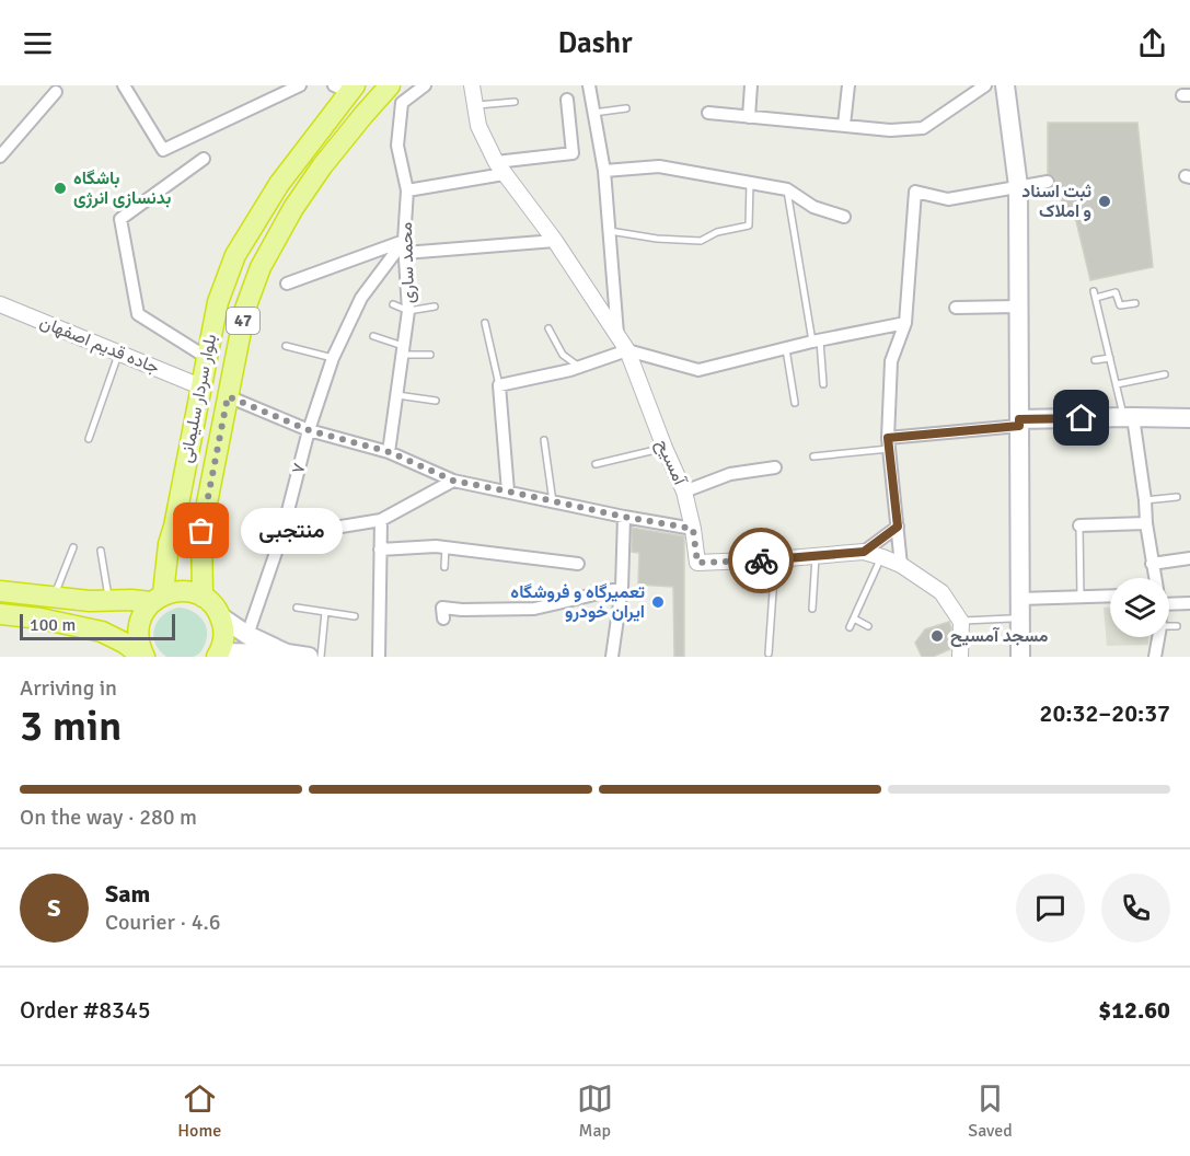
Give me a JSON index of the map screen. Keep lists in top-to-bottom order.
{
  "streets": {
    "highway": ["47", "بلوار سردار سلیمانی"],
    "street": [
      "محمد ساری",
      "جاده قدیم اصفهان",
      "آمسیح",
      "۷"
    ]
  },
  "crossings": [
    ["محمد ساری", "۷"],
    ["47", "بلوار سردار سلیمانی"],
    ["جاده قدیم اصفهان", "بلوار سردار سلیمانی"]
  ],
  "places": [
    "باشگاه بدنسازی انرژی",
    "ثبت اسناد و املاک",
    "منتجبی",
    "تعمیرگاه و فروشگاه ایران خودرو",
    "مسجد آمسیح"
  ],
  "scale_bar": "100 m",
  "page": {
    "header": "Dashr",
    "bubble": "منتجبی",
    "scale": "100 m",
    "heading": ["3 min", "Arriving in", "20:32–20:37"],
    "panel": [
      "Sam",
      "Courier · 4.6",
      "Order #8345",
      "$12.60"
    ],
    "bar": "On the way · 280 m",
    "round": "S",
    "tabs": ["Home", "Map", "Saved"]
  }
}
